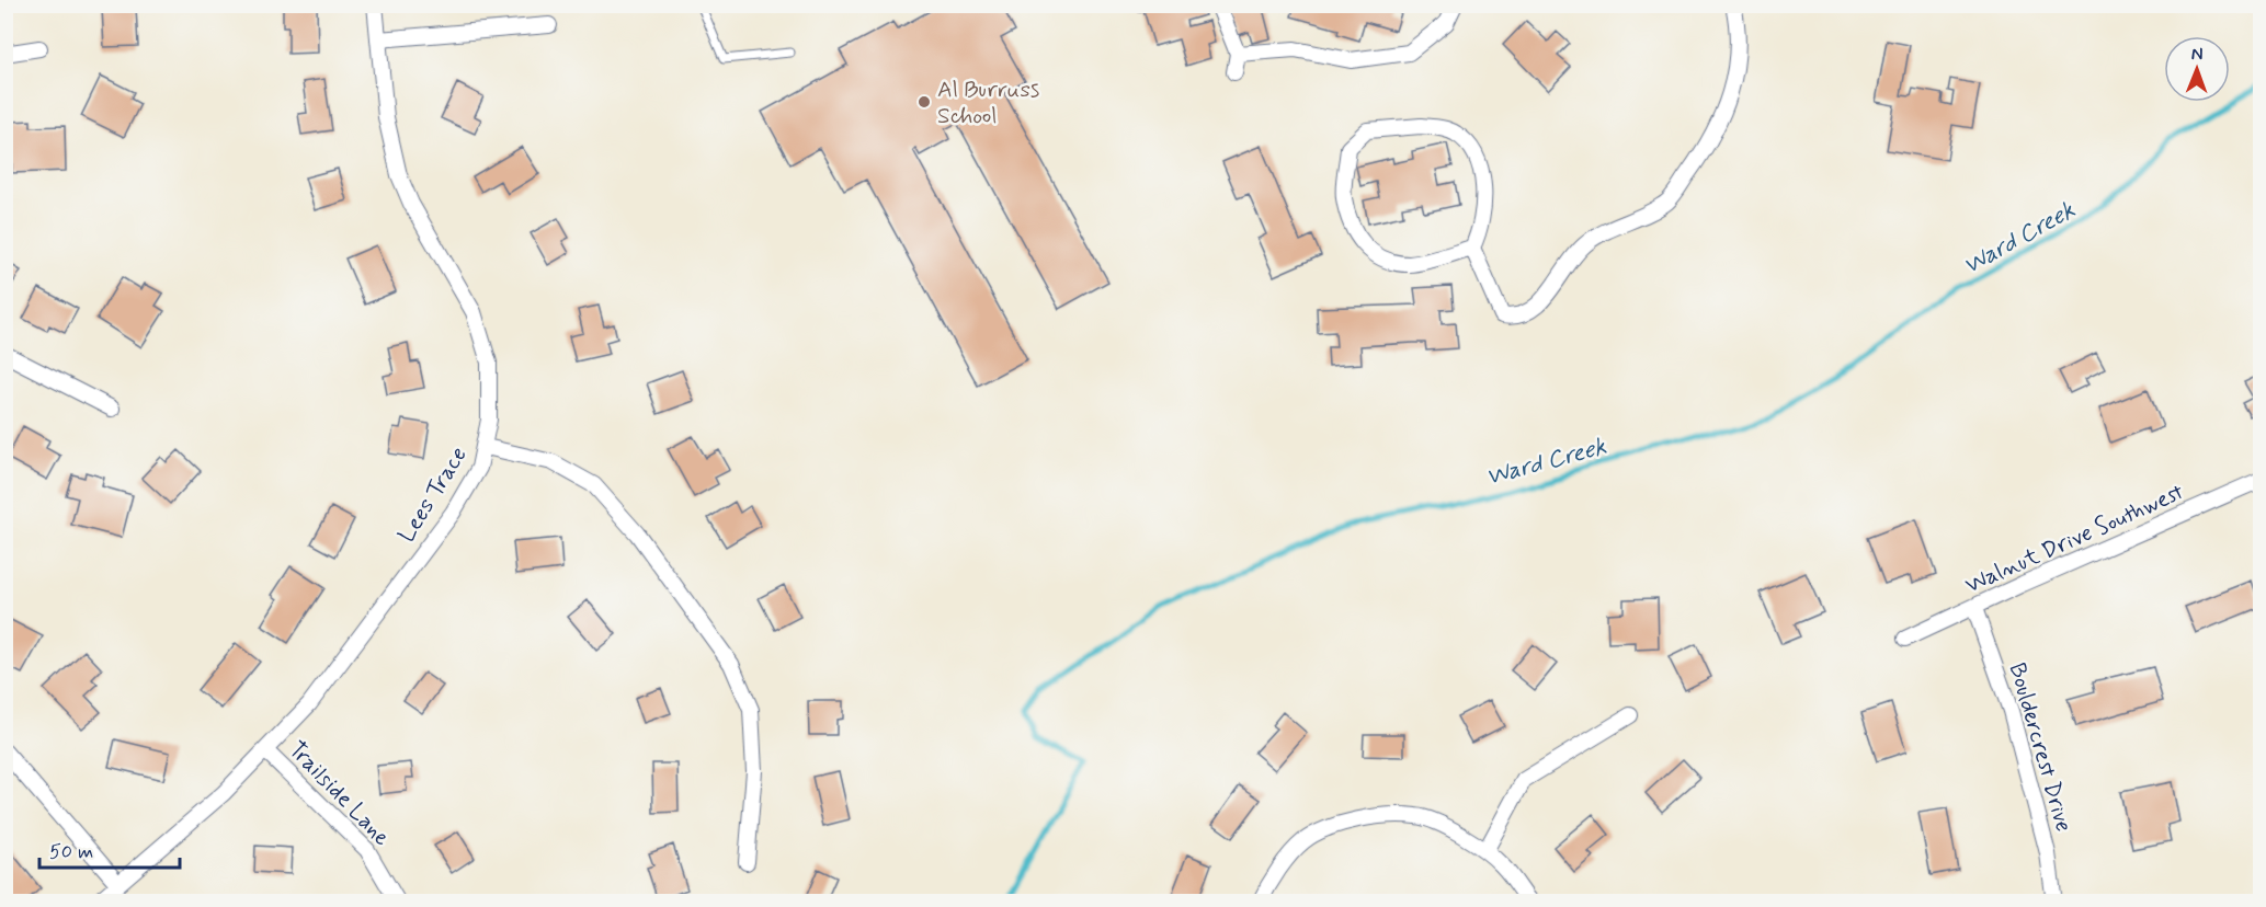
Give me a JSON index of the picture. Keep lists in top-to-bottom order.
{
  "streets": {
    "street": [
      "Lees Trace",
      "Walnut Drive Southwest",
      "Bouldercrest Drive",
      "Trailside Lane"
    ]
  },
  "crossings": [
    ["Lees Trace", "Trailside Lane"],
    ["Walnut Drive Southwest", "Bouldercrest Drive"]
  ],
  "water": ["Ward Creek"],
  "places": ["Al Burruss School"],
  "scale_bar": "50 m",
  "north": "top"
}
